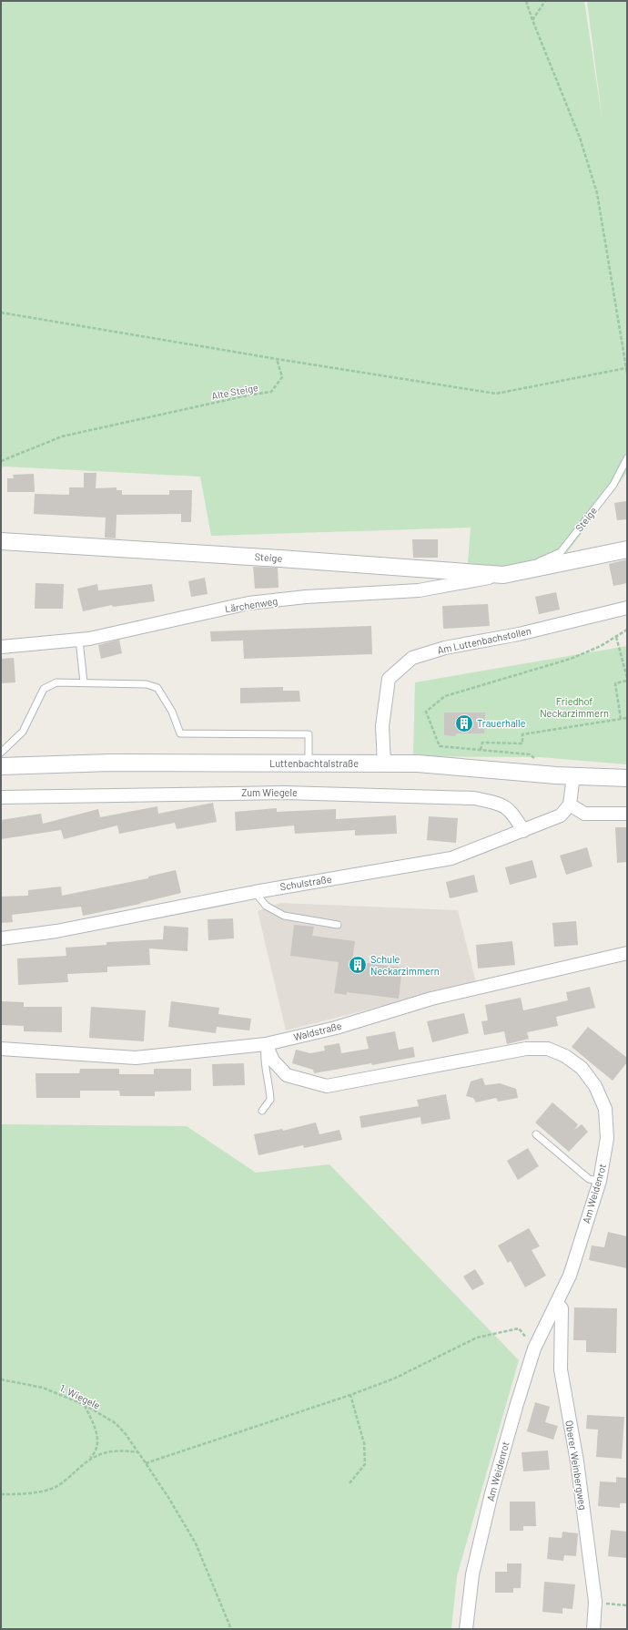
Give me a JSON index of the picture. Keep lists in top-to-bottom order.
{
  "streets": {
    "street": [
      "Steige",
      "Lärchenweg",
      "Am Luttenbachstollen",
      "Luttenbachtalstraße",
      "Zum Wiegele",
      "Schulstraße",
      "Waldstraße",
      "Am Weidenrot",
      "Oberer Weinbergweg"
    ],
    "path": ["Alte Steige", "1. Wiegele"]
  },
  "crossings": [
    ["Steige", "Lärchenweg"],
    ["Am Luttenbachstollen", "Luttenbachtalstraße"],
    ["Zum Wiegele", "Schulstraße"],
    ["Waldstraße", "Am Weidenrot"],
    ["Am Weidenrot", "Oberer Weinbergweg"]
  ],
  "parks": ["Friedhof Neckarzimmern"],
  "places": {
    "building": ["Trauerhalle", "Schule Neckarzimmern"]
  }
}
